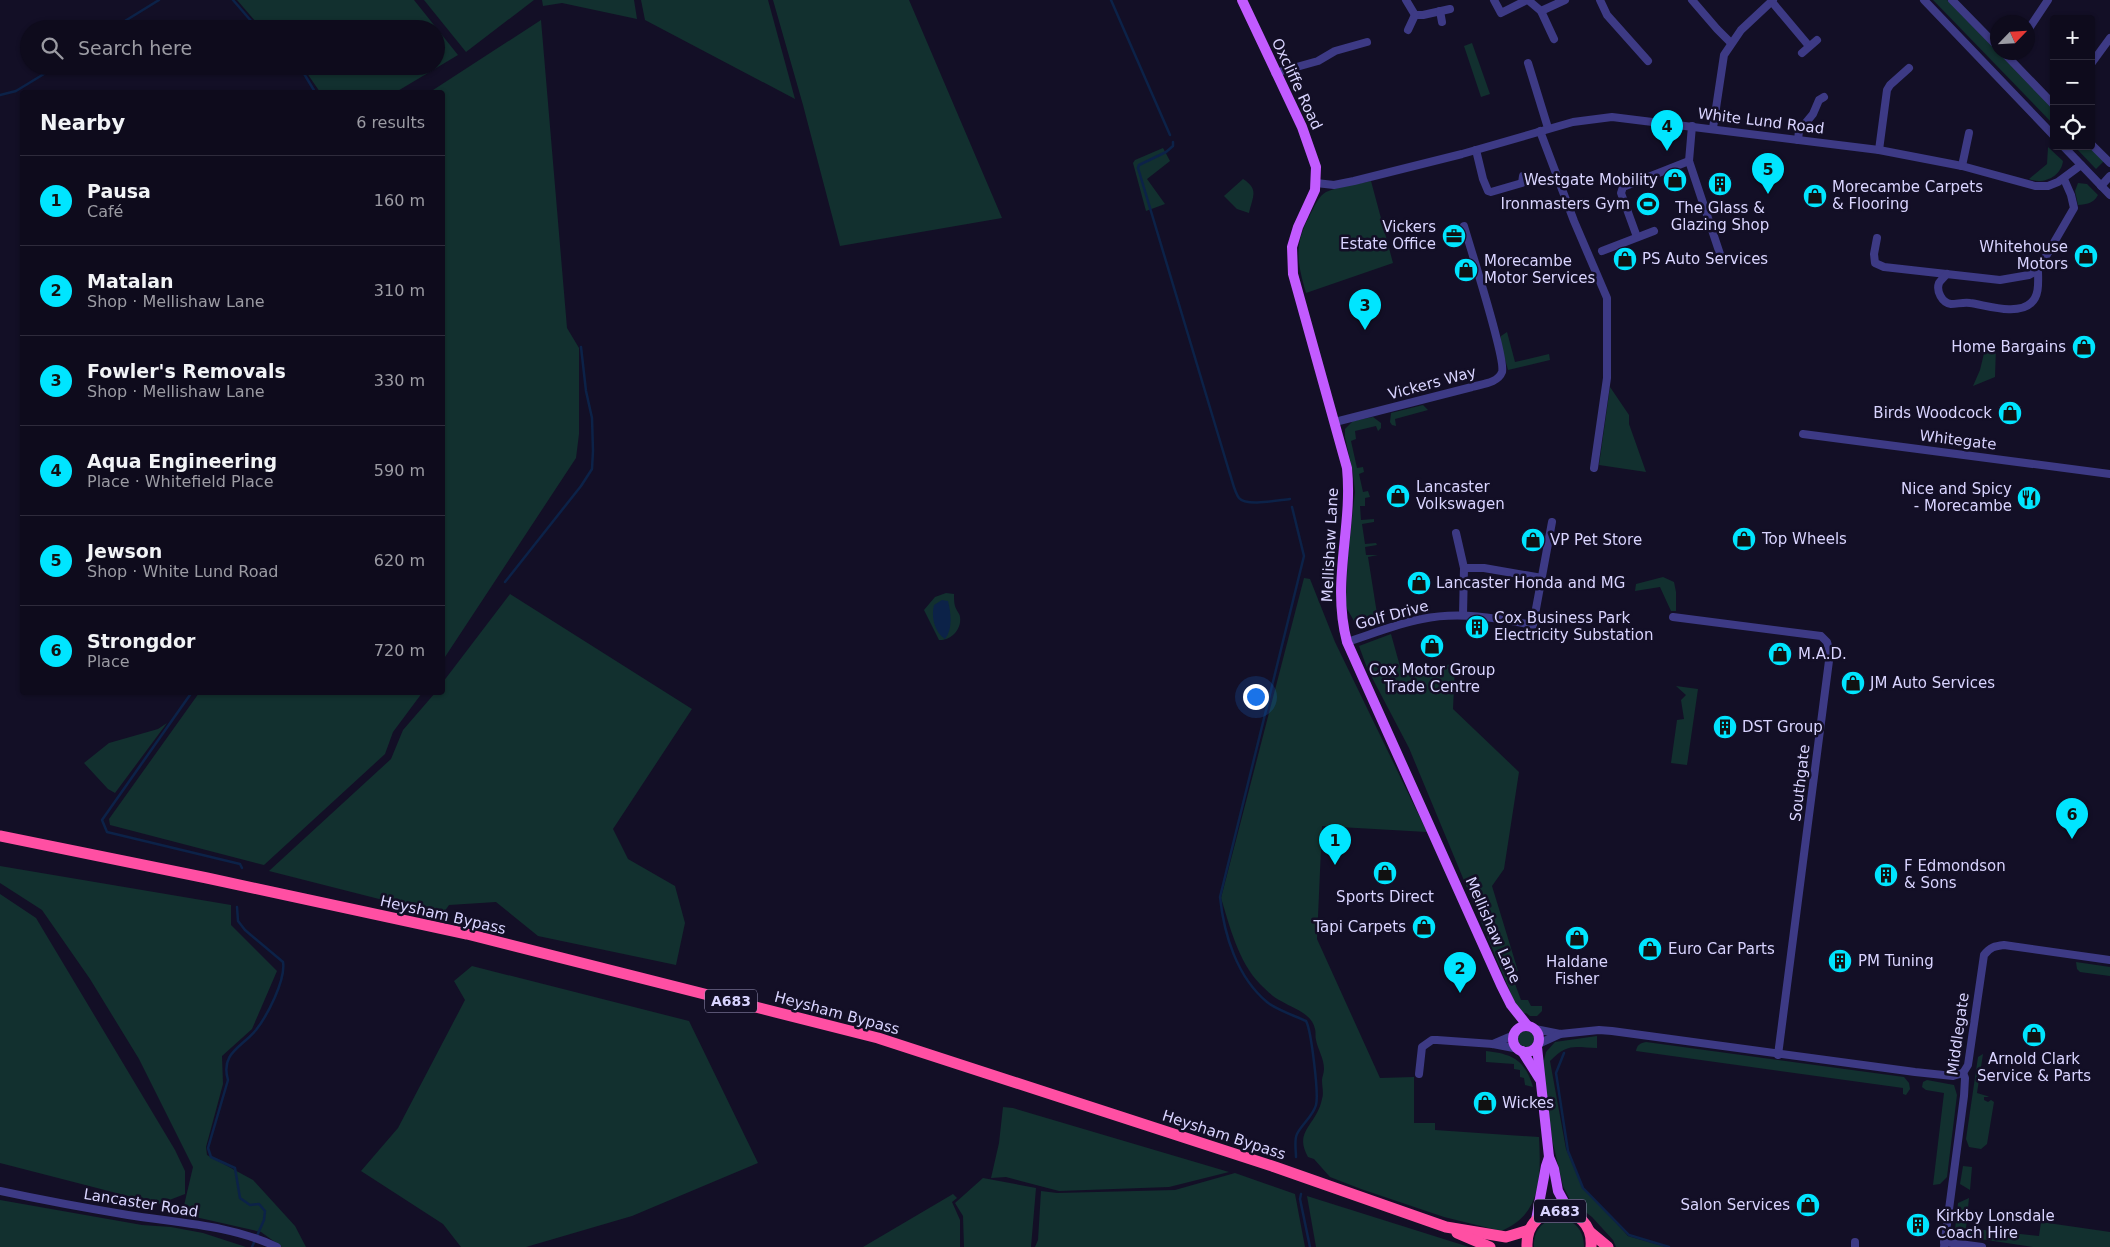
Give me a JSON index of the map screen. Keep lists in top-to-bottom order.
{
  "streets": {
    "highway": ["Heysham Bypass", "A683"],
    "main road": ["Oxcliffe Road", "Mellishaw Lane"],
    "street": [
      "White Lund Road",
      "Vickers Way",
      "Whitegate",
      "Golf Drive",
      "Southgate",
      "Middlegate",
      "Lancaster Road"
    ]
  },
  "crossings": [
    ["Oxcliffe Road", "White Lund Road"],
    ["Oxcliffe Road", "Mellishaw Lane"],
    ["White Lund Road", "Mellishaw Lane"],
    ["Vickers Way", "Mellishaw Lane"],
    ["Mellishaw Lane", "Golf Drive"],
    ["Heysham Bypass", "A683"]
  ],
  "places": {
    "shop": [
      "Westgate Mobility",
      "Morecambe Carpets & Flooring",
      "Whitehouse Motors",
      "PS Auto Services",
      "Morecambe Motor Services",
      "Home Bargains",
      "Birds Woodcock",
      "Lancaster Volkswagen",
      "Top Wheels",
      "VP Pet Store",
      "Lancaster Honda and MG",
      "Cox Motor Group Trade Centre",
      "M.A.D.",
      "JM Auto Services",
      "Sports Direct",
      "Tapi Carpets",
      "Haldane Fisher",
      "Euro Car Parts",
      "Arnold Clark Service & Parts",
      "Wickes",
      "Salon Services"
    ],
    "building": [
      "The Glass & Glazing Shop",
      "Cox Business Park Electricity Substation",
      "DST Group",
      "F Edmondson & Sons",
      "PM Tuning",
      "Kirkby Lonsdale Coach Hire"
    ],
    "sports": ["Ironmasters Gym"],
    "office": ["Vickers Estate Office"],
    "restaurant": ["Nice and Spicy - Morecambe"]
  },
  "north": "top right",
  "page": {
    "map_buttons": ["+", "−"],
    "search": "Search here",
    "heading": ["Nearby", "6 results"],
    "pins": [
      "4",
      "5",
      "3",
      "6",
      "1",
      "2"
    ],
    "list": [
      {
        "mark": "1",
        "name": "Pausa",
        "note": "Café",
        "value": "160 m"
      },
      {
        "mark": "2",
        "name": "Matalan",
        "note": "Shop · Mellishaw Lane",
        "value": "310 m"
      },
      {
        "mark": "3",
        "name": "Fowler's Removals",
        "note": "Shop · Mellishaw Lane",
        "value": "330 m"
      },
      {
        "mark": "4",
        "name": "Aqua Engineering",
        "note": "Place · Whitefield Place",
        "value": "590 m"
      },
      {
        "mark": "5",
        "name": "Jewson",
        "note": "Shop · White Lund Road",
        "value": "620 m"
      },
      {
        "mark": "6",
        "name": "Strongdor",
        "note": "Place",
        "value": "720 m"
      }
    ]
  }
}
